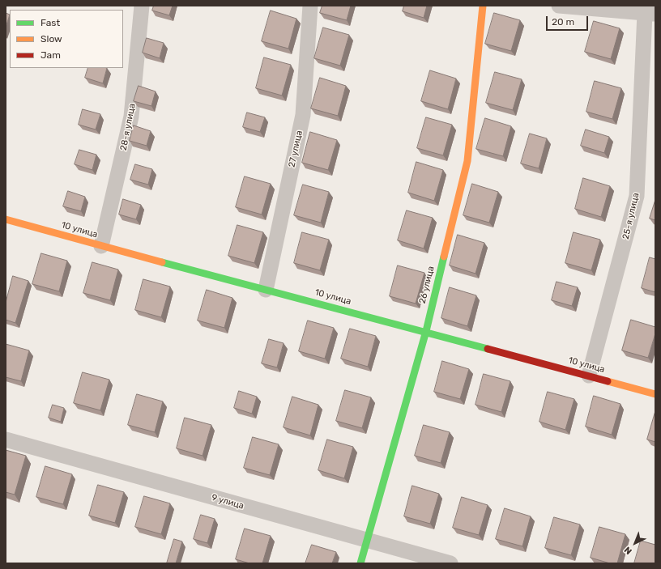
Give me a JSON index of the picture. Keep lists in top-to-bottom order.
{
  "streets": {
    "street": [
      "28-я улица",
      "27 улица",
      "25-я улица",
      "10 улица",
      "26 улица",
      "9 улица"
    ]
  },
  "crossings": [
    ["28-я улица", "10 улица"],
    ["27 улица", "10 улица"],
    ["25-я улица", "10 улица"],
    ["10 улица", "26 улица"],
    ["26 улица", "9 улица"]
  ],
  "legend": ["Fast", "Slow", "Jam"],
  "scale_bar": "20 m",
  "north": "bottom left"
}
